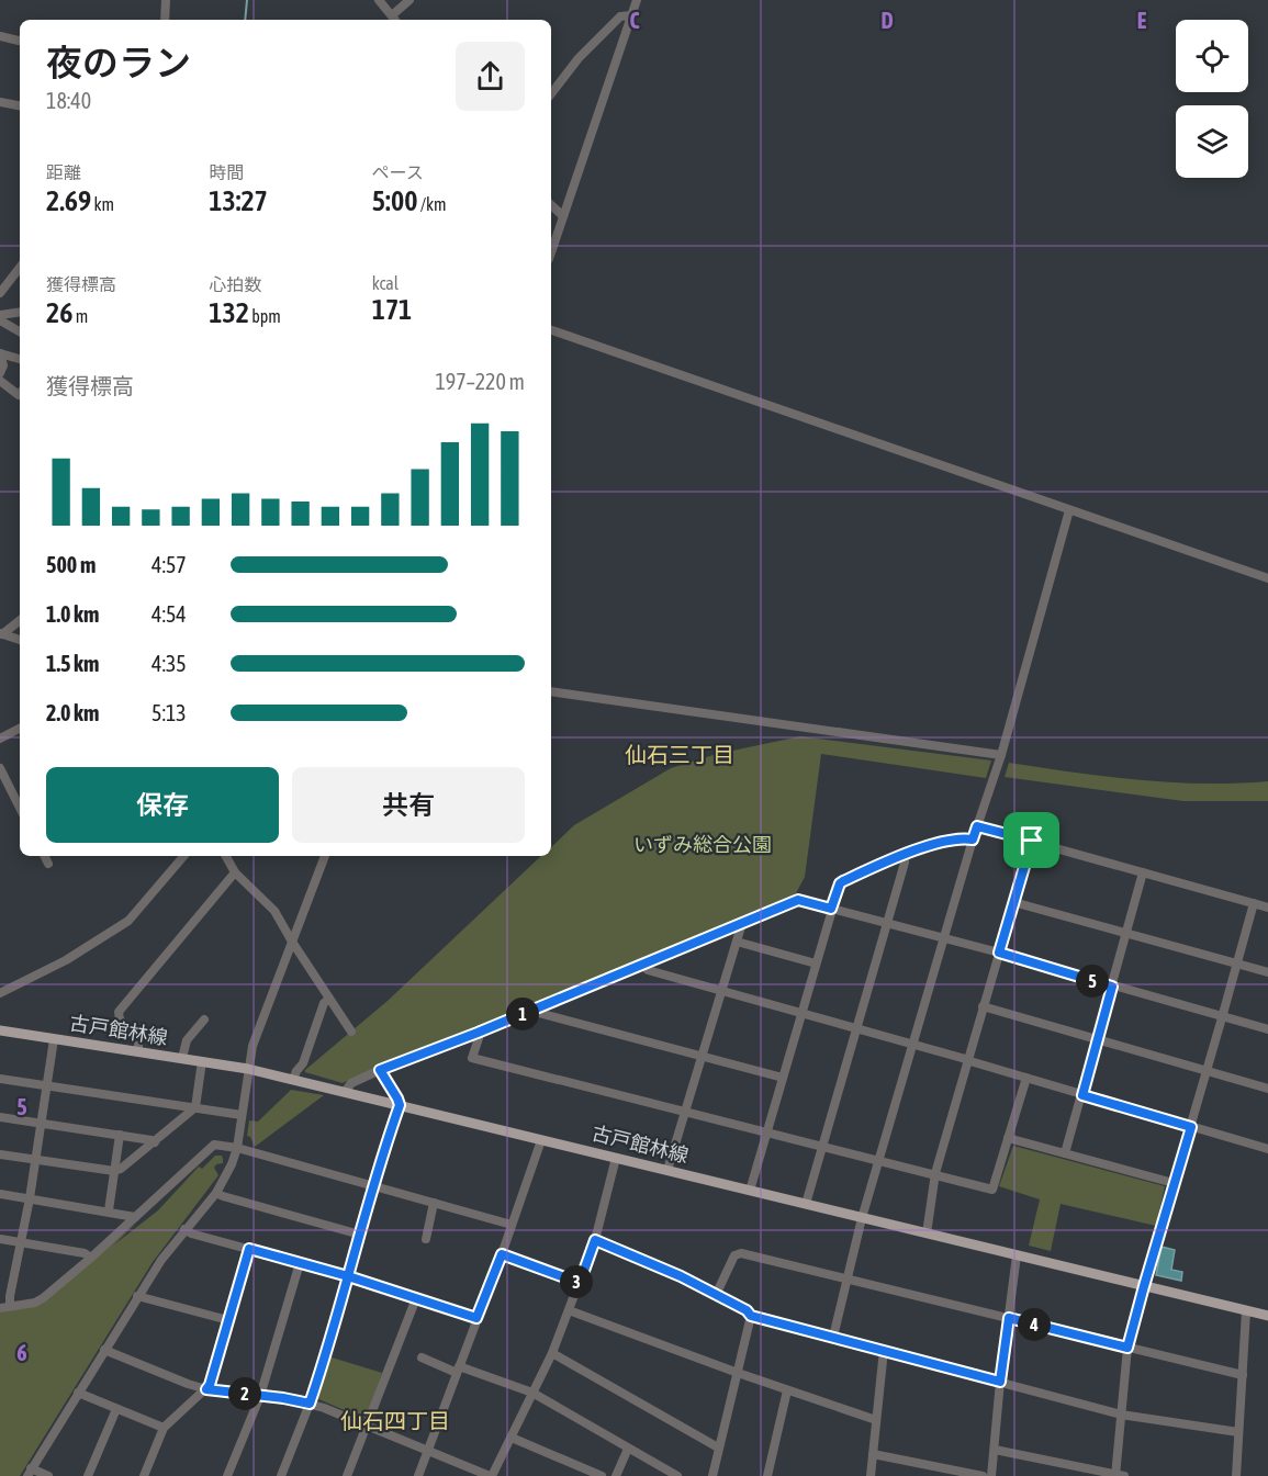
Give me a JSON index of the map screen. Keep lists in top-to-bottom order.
{
  "streets": {
    "main road": ["古戸館林線"]
  },
  "districts": ["仙石三丁目", "仙石四丁目"],
  "parks": ["いずみ総合公園"],
  "page": {
    "heading": ["夜のラン", "18:40"],
    "stats": [
      ["距離", "2.69 km"],
      ["時間", "13:27"],
      ["ペース", "5:00 /km"],
      ["獲得標高", "26 m"],
      ["心拍数", "132 bpm"],
      ["kcal", "171"]
    ],
    "chart": ["獲得標高", "197–220 m"],
    "list": [
      {
        "name": "500 m",
        "note": "4:57"
      },
      {
        "name": "1.0 km",
        "note": "4:54"
      },
      {
        "name": "1.5 km",
        "note": "4:35"
      },
      {
        "name": "2.0 km",
        "note": "5:13"
      }
    ],
    "buttons": ["保存", "共有"],
    "pins": [
      "5",
      "1",
      "3",
      "4",
      "2"
    ]
  },
  "grid": {
    "columns": ["C", "D", "E"],
    "rows": ["5", "6"]
  }
}
